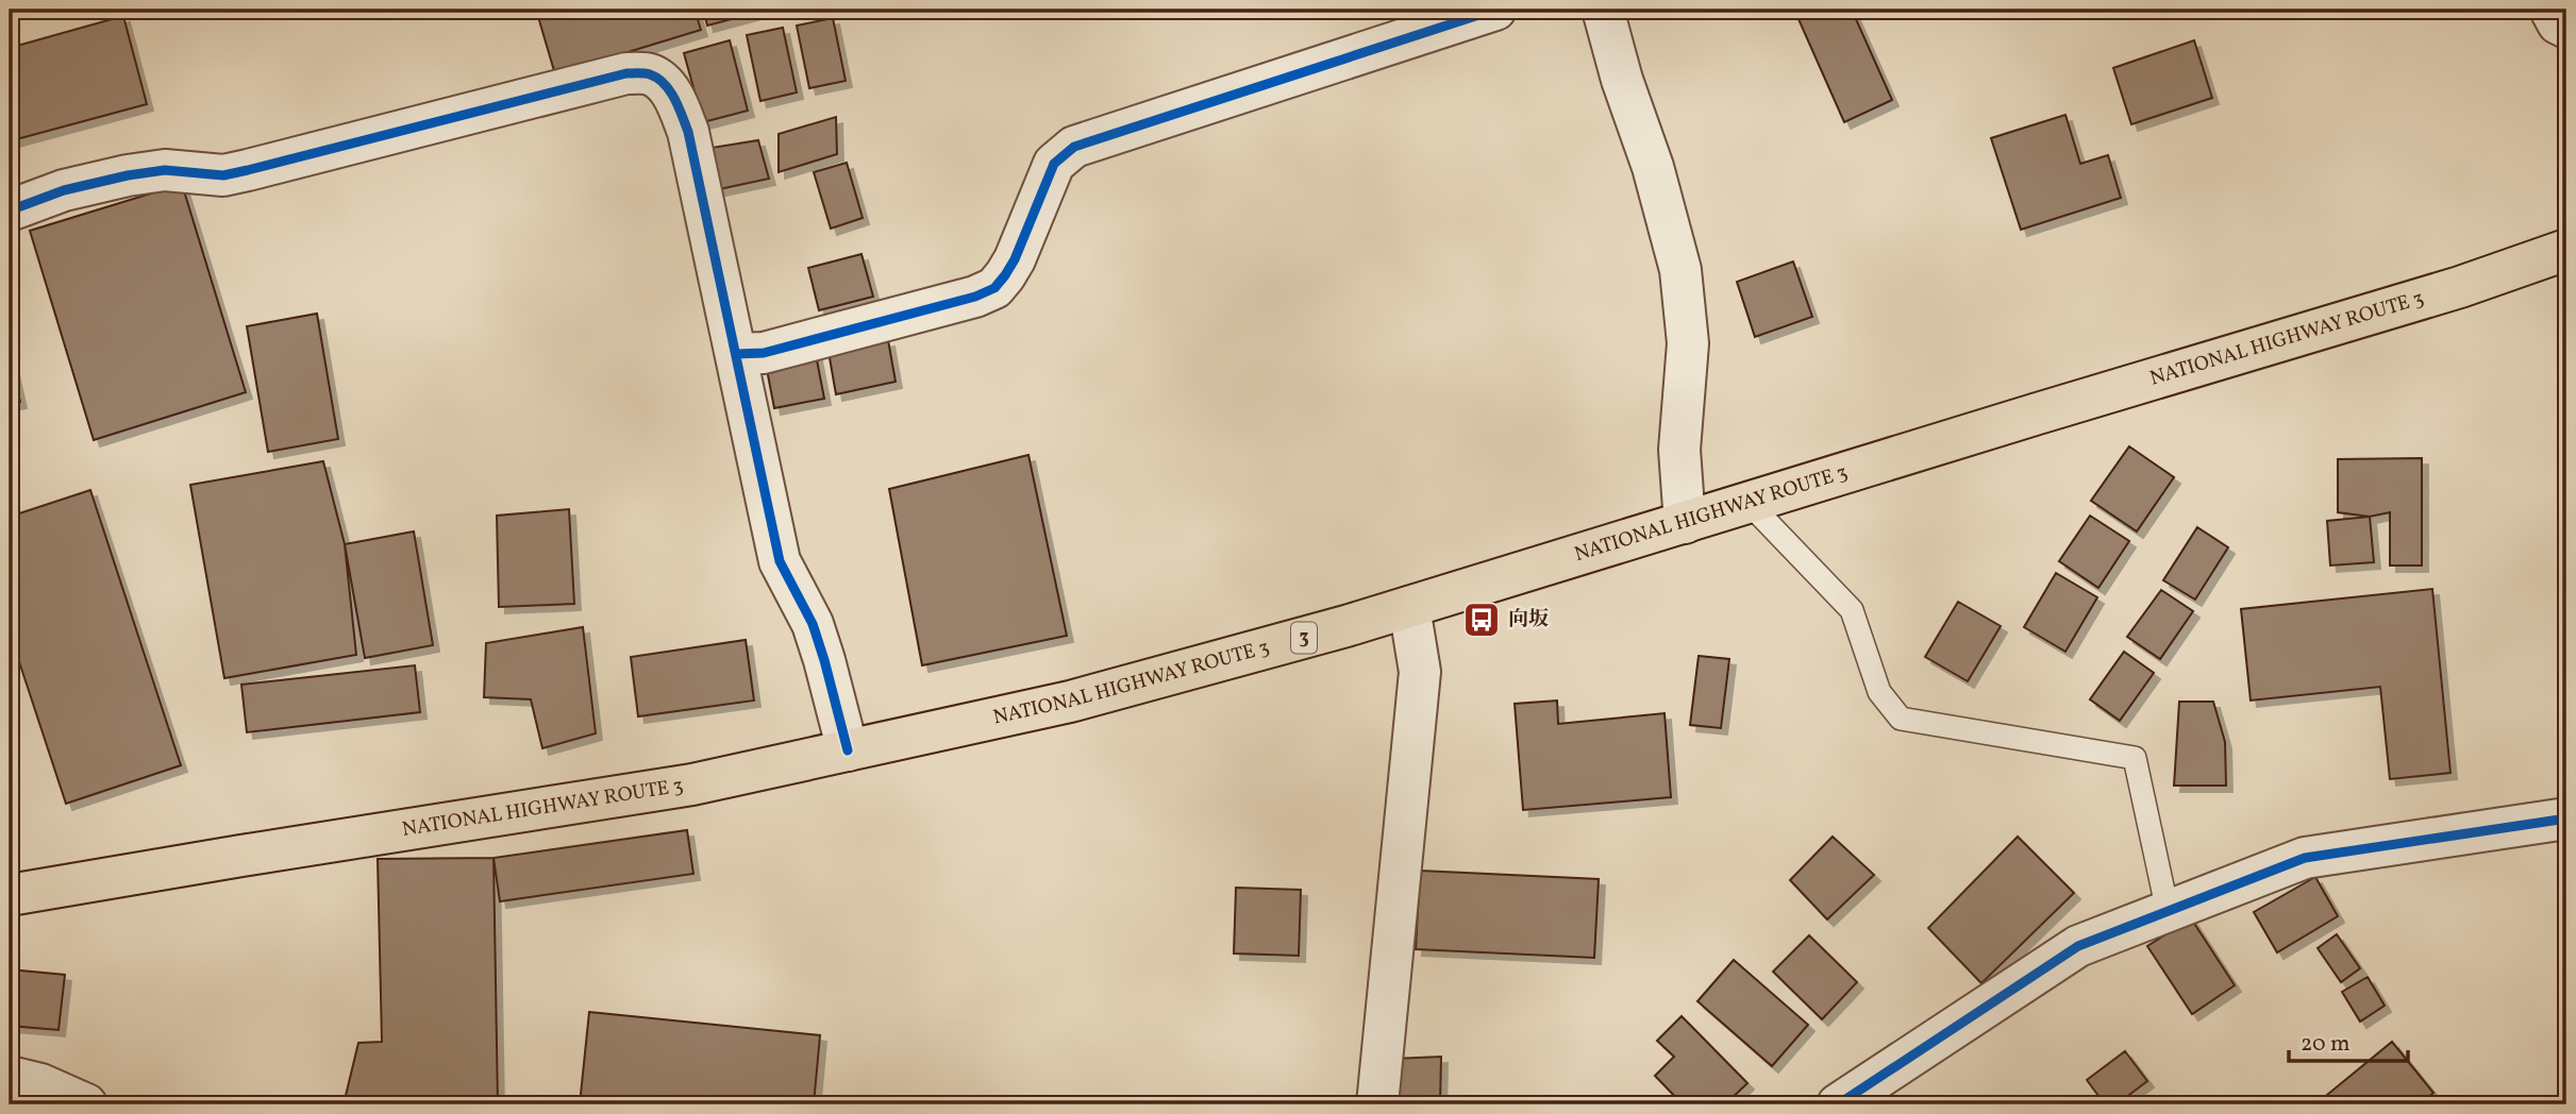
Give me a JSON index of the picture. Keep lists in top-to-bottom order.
{
  "streets": {
    "highway": ["NATIONAL HIGHWAY ROUTE 3", "3"]
  },
  "places": {
    "bus stop": ["向坂"]
  },
  "scale_bar": "20 m"
}
